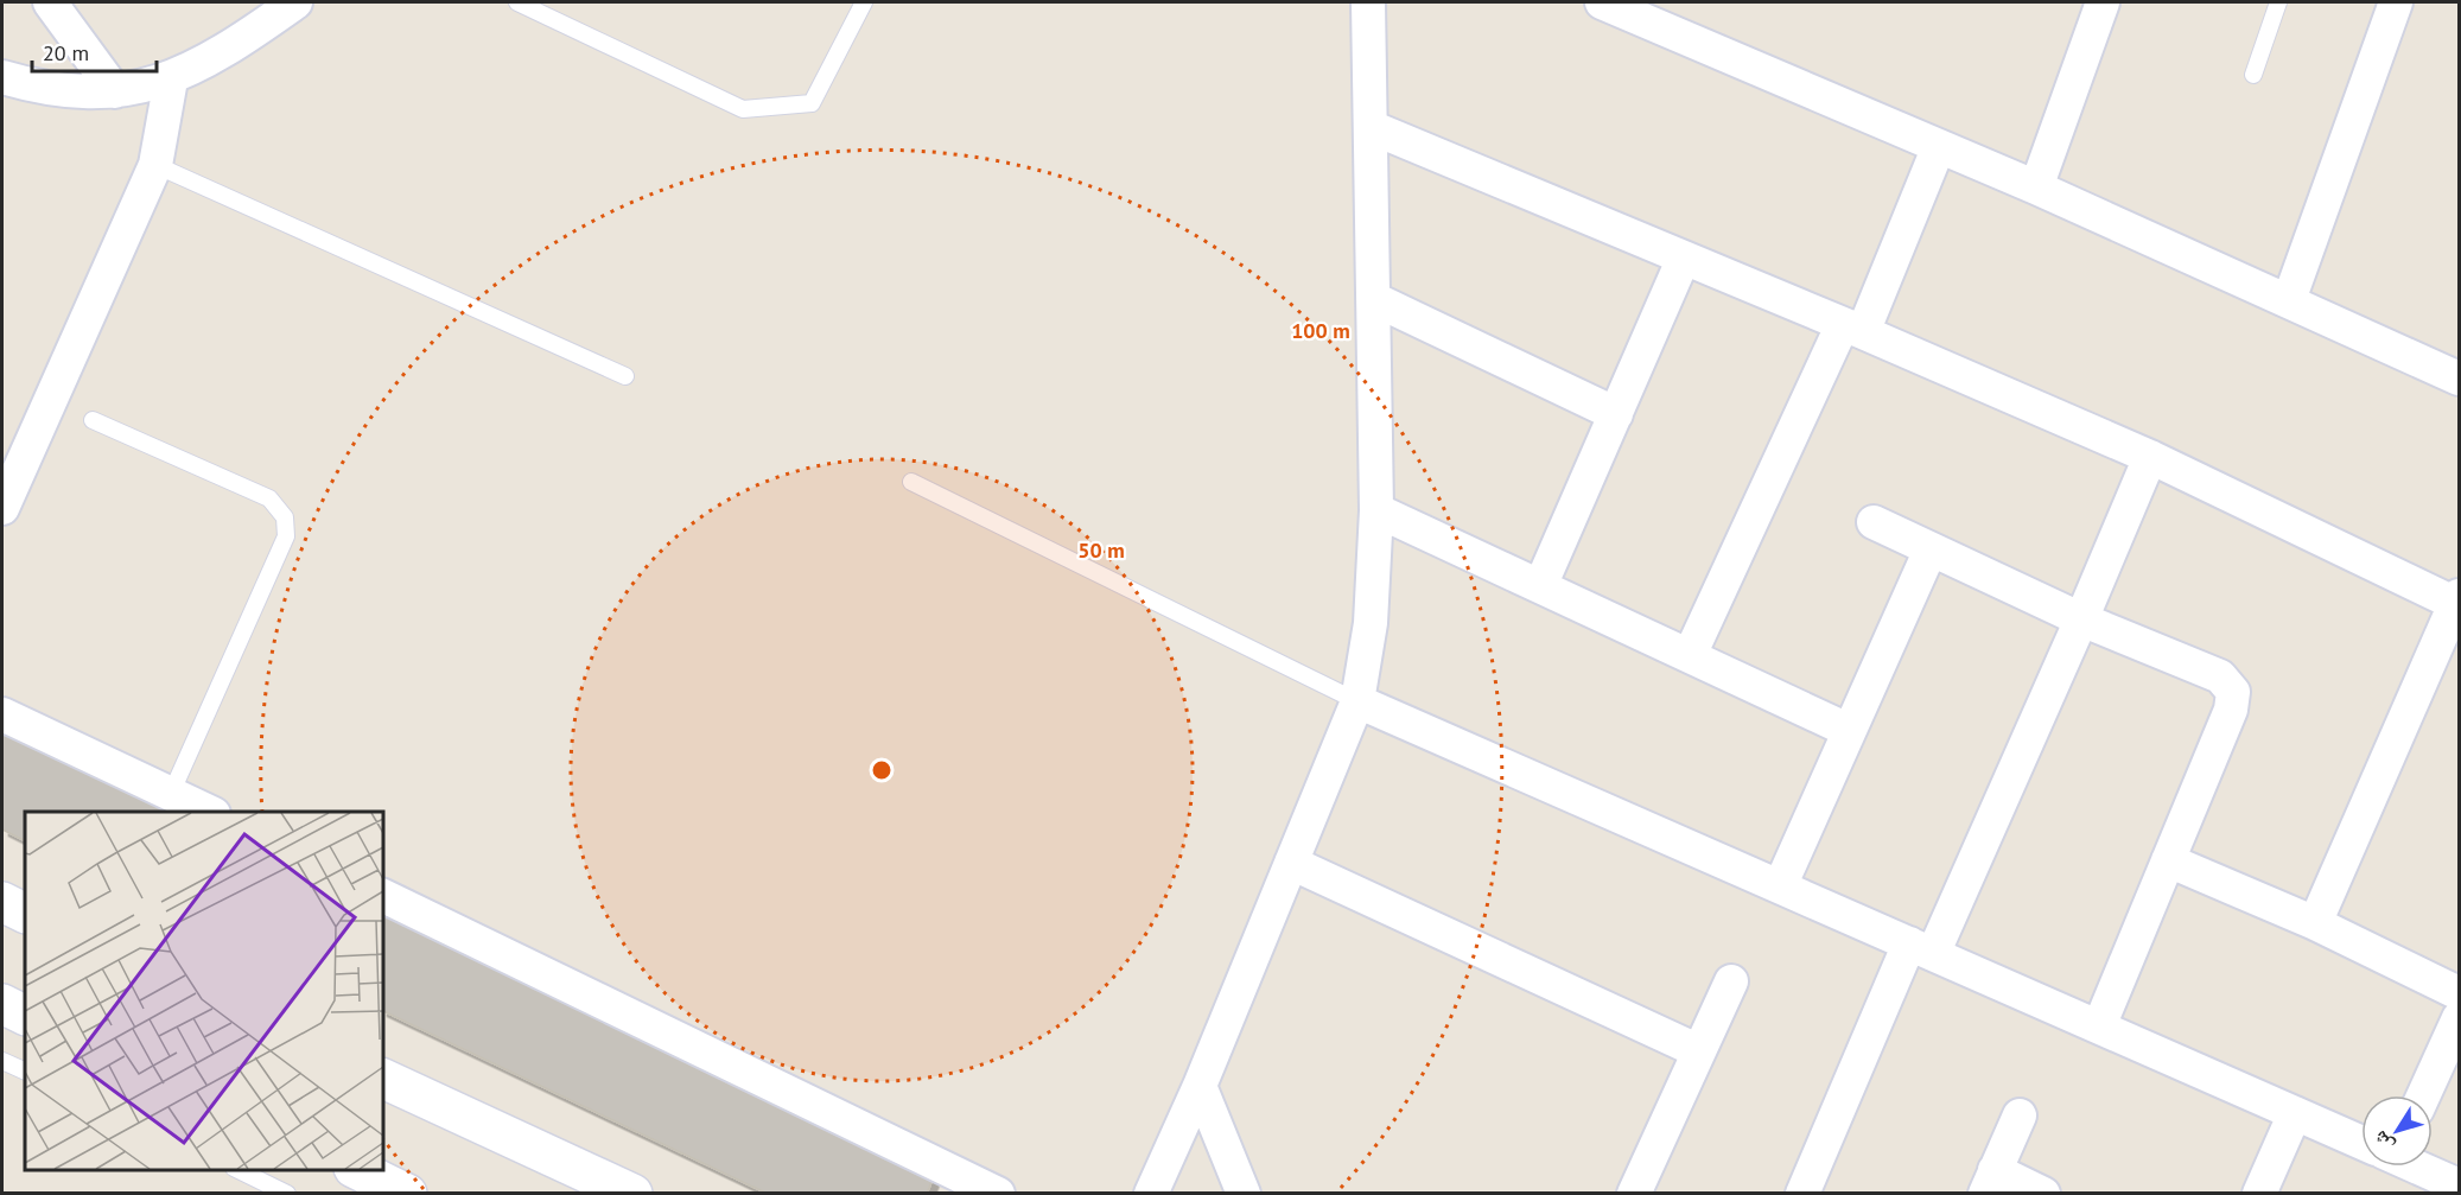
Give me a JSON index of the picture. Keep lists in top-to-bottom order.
{
  "scale_bar": "20 m",
  "north": "bottom left",
  "rings": ["100 m", "50 m"]
}
